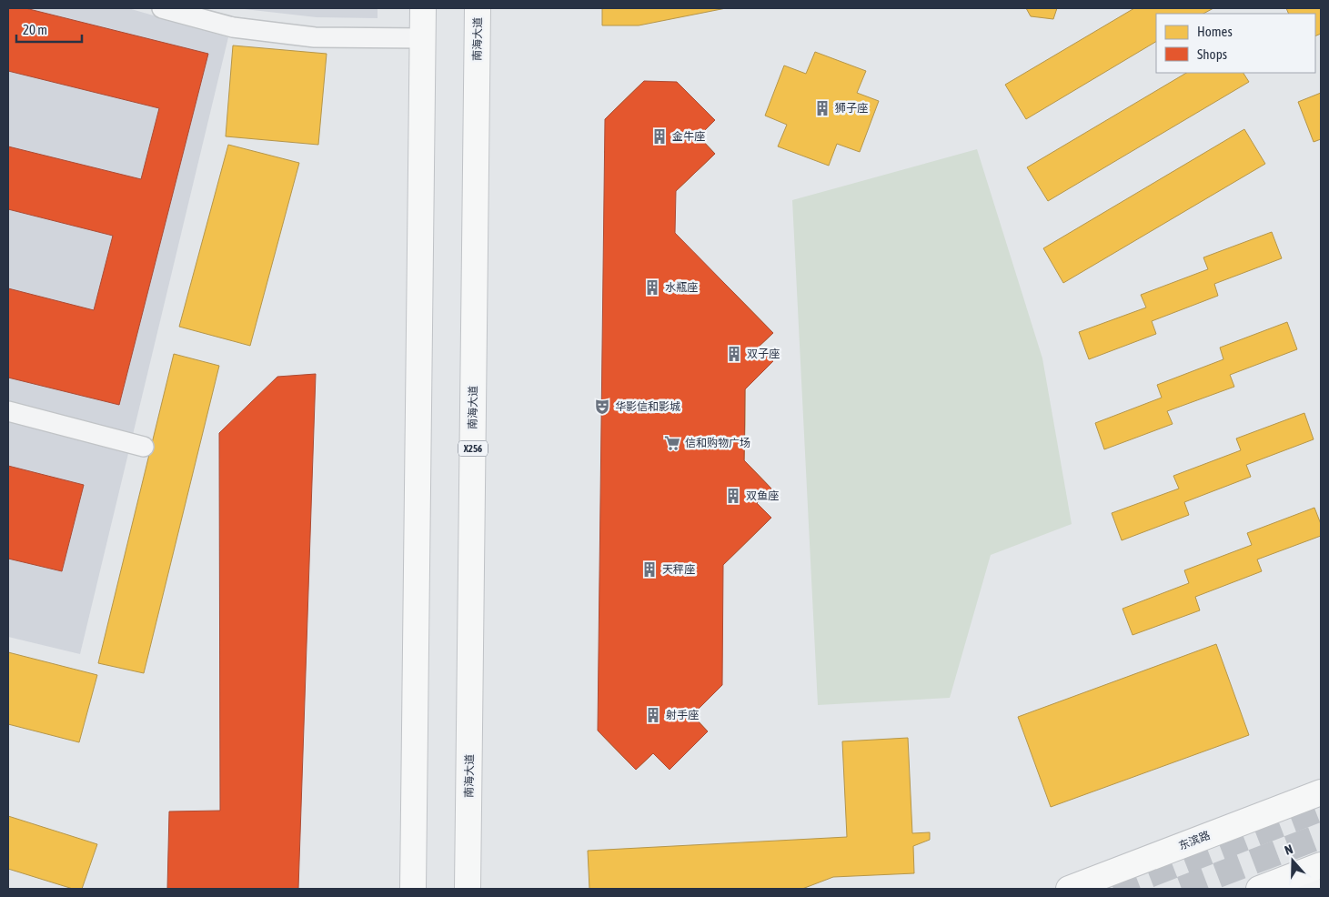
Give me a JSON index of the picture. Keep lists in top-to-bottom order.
{
  "streets": {
    "main road": ["南海大道", "X256", "东滨路"]
  },
  "places": {
    "building": [
      "狮子座",
      "金牛座",
      "水瓶座",
      "双子座",
      "双鱼座",
      "天秤座",
      "射手座"
    ],
    "theatre": ["华影信和影城"],
    "supermarket": ["信和购物广场"]
  },
  "legend": ["Homes", "Shops"],
  "scale_bar": "20 m",
  "north": "top"
}
